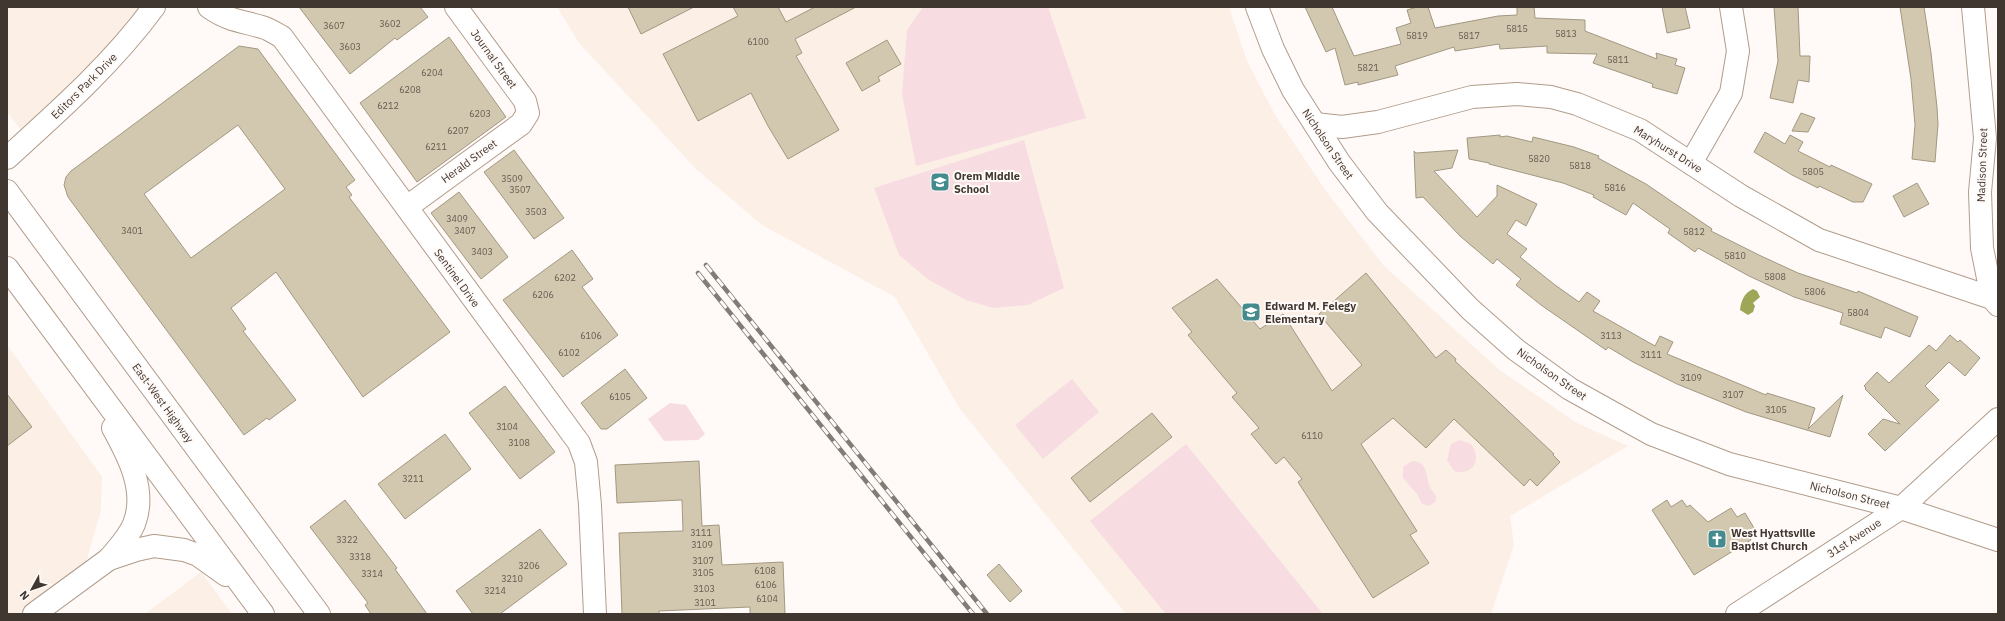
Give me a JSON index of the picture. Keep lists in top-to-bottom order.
{
  "streets": {
    "street": [
      "Journal Street",
      "Editors Park Drive",
      "Nicholson Street",
      "Maryhurst Drive",
      "Herald Street",
      "Madison Street",
      "Sentinel Drive",
      "East-West Highway",
      "31st Avenue"
    ]
  },
  "crossings": [
    ["Journal Street", "Herald Street"],
    ["Nicholson Street", "Maryhurst Drive"],
    ["Nicholson Street", "31st Avenue"],
    ["Maryhurst Drive", "Madison Street"],
    ["Herald Street", "Sentinel Drive"]
  ],
  "places": {
    "school or university": ["Orem Middle School", "Edward M. Felegy Elementary"],
    "church": ["West Hyattsville Baptist Church"]
  },
  "house_numbers": [
    "3602",
    "3607",
    "5815",
    "5813",
    "5819",
    "5817",
    "6100",
    "3603",
    "5811",
    "5821",
    "6204",
    "6208",
    "6212",
    "6203",
    "6207",
    "6211",
    "5820",
    "5818",
    "5805",
    "3509",
    "5816",
    "3507",
    "3503",
    "3409",
    "3401",
    "3407",
    "5812",
    "3403",
    "5810",
    "5808",
    "6202",
    "5806",
    "6206",
    "5804",
    "6106",
    "3113",
    "6102",
    "3111",
    "3109",
    "3107",
    "6105",
    "3105",
    "3104",
    "6110",
    "3108",
    "3211",
    "3111",
    "3322",
    "3109",
    "3318",
    "3107",
    "3206",
    "6108",
    "3105",
    "3314",
    "3210",
    "6106",
    "3103",
    "3214",
    "6104",
    "3101"
  ],
  "north": "bottom left"
}
